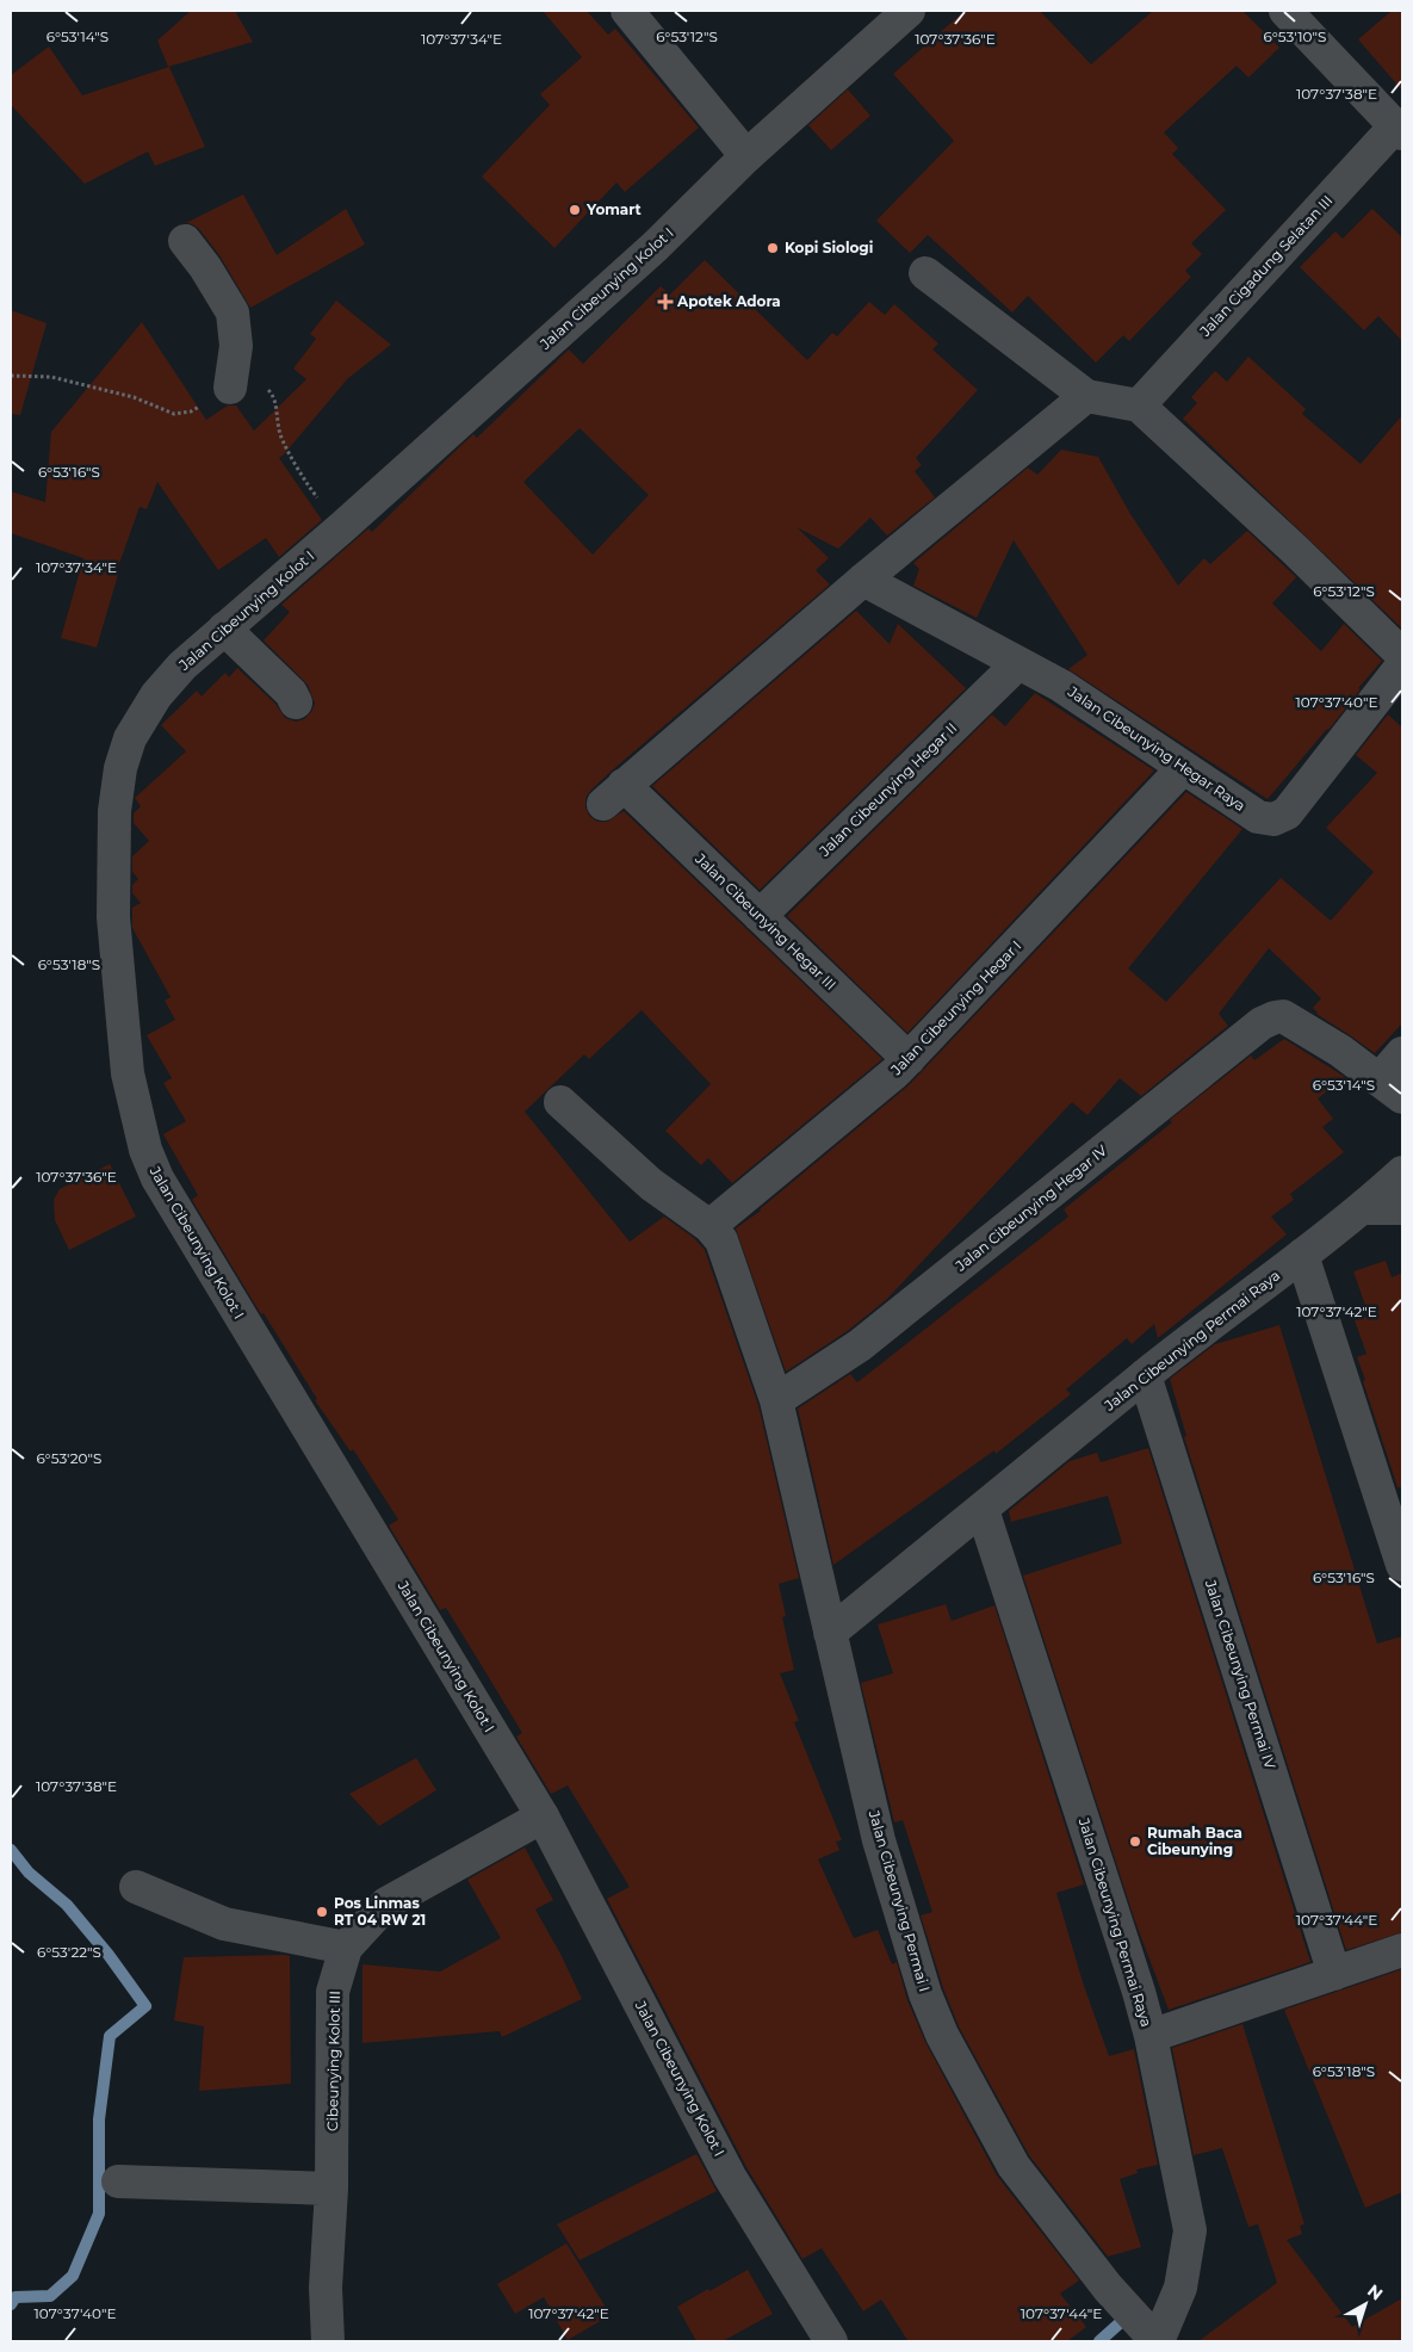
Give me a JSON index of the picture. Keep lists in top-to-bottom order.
{
  "streets": {
    "street": [
      "Jalan Cigadung Selatan III",
      "Jalan Cibeunying Kolot I",
      "Jalan Cibeunying Hegar Raya",
      "Jalan Cibeunying Hegar II",
      "Jalan Cibeunying Hegar III",
      "Jalan Cibeunying Hegar I",
      "Jalan Cibeunying Hegar IV",
      "Jalan Cibeunying Permai Raya",
      "Jalan Cibeunying Permai IV",
      "Jalan Cibeunying Permai I",
      "Cibeunying Kolot III"
    ]
  },
  "crossings": [
    ["Jalan Cibeunying Kolot I", "Cibeunying Kolot III"],
    ["Jalan Cibeunying Hegar Raya", "Jalan Cibeunying Hegar II"],
    ["Jalan Cibeunying Hegar Raya", "Jalan Cibeunying Hegar III"],
    ["Jalan Cibeunying Hegar Raya", "Jalan Cibeunying Hegar I"],
    ["Jalan Cibeunying Hegar II", "Jalan Cibeunying Hegar III"],
    ["Jalan Cibeunying Hegar III", "Jalan Cibeunying Hegar I"],
    ["Jalan Cibeunying Hegar I", "Jalan Cibeunying Permai I"],
    ["Jalan Cibeunying Hegar IV", "Jalan Cibeunying Permai I"],
    ["Jalan Cibeunying Permai Raya", "Jalan Cibeunying Permai IV"],
    ["Jalan Cibeunying Permai Raya", "Jalan Cibeunying Permai I"]
  ],
  "places": {
    "other": [
      "Yomart",
      "Kopi Siologi",
      "Rumah Baca Cibeunying",
      "Pos Linmas RT 04 RW 21"
    ],
    "health": ["Apotek Adora"]
  },
  "north": "top right",
  "coordinates": [
    "6°53'14\"S",
    "6°53'12\"S",
    "6°53'10\"S",
    "107°37'36\"E",
    "107°37'34\"E",
    "107°37'38\"E",
    "6°53'16\"S",
    "107°37'40\"E",
    "6°53'18\"S",
    "107°37'42\"E",
    "6°53'20\"S",
    "107°37'44\"E",
    "6°53'22\"S"
  ]
}
